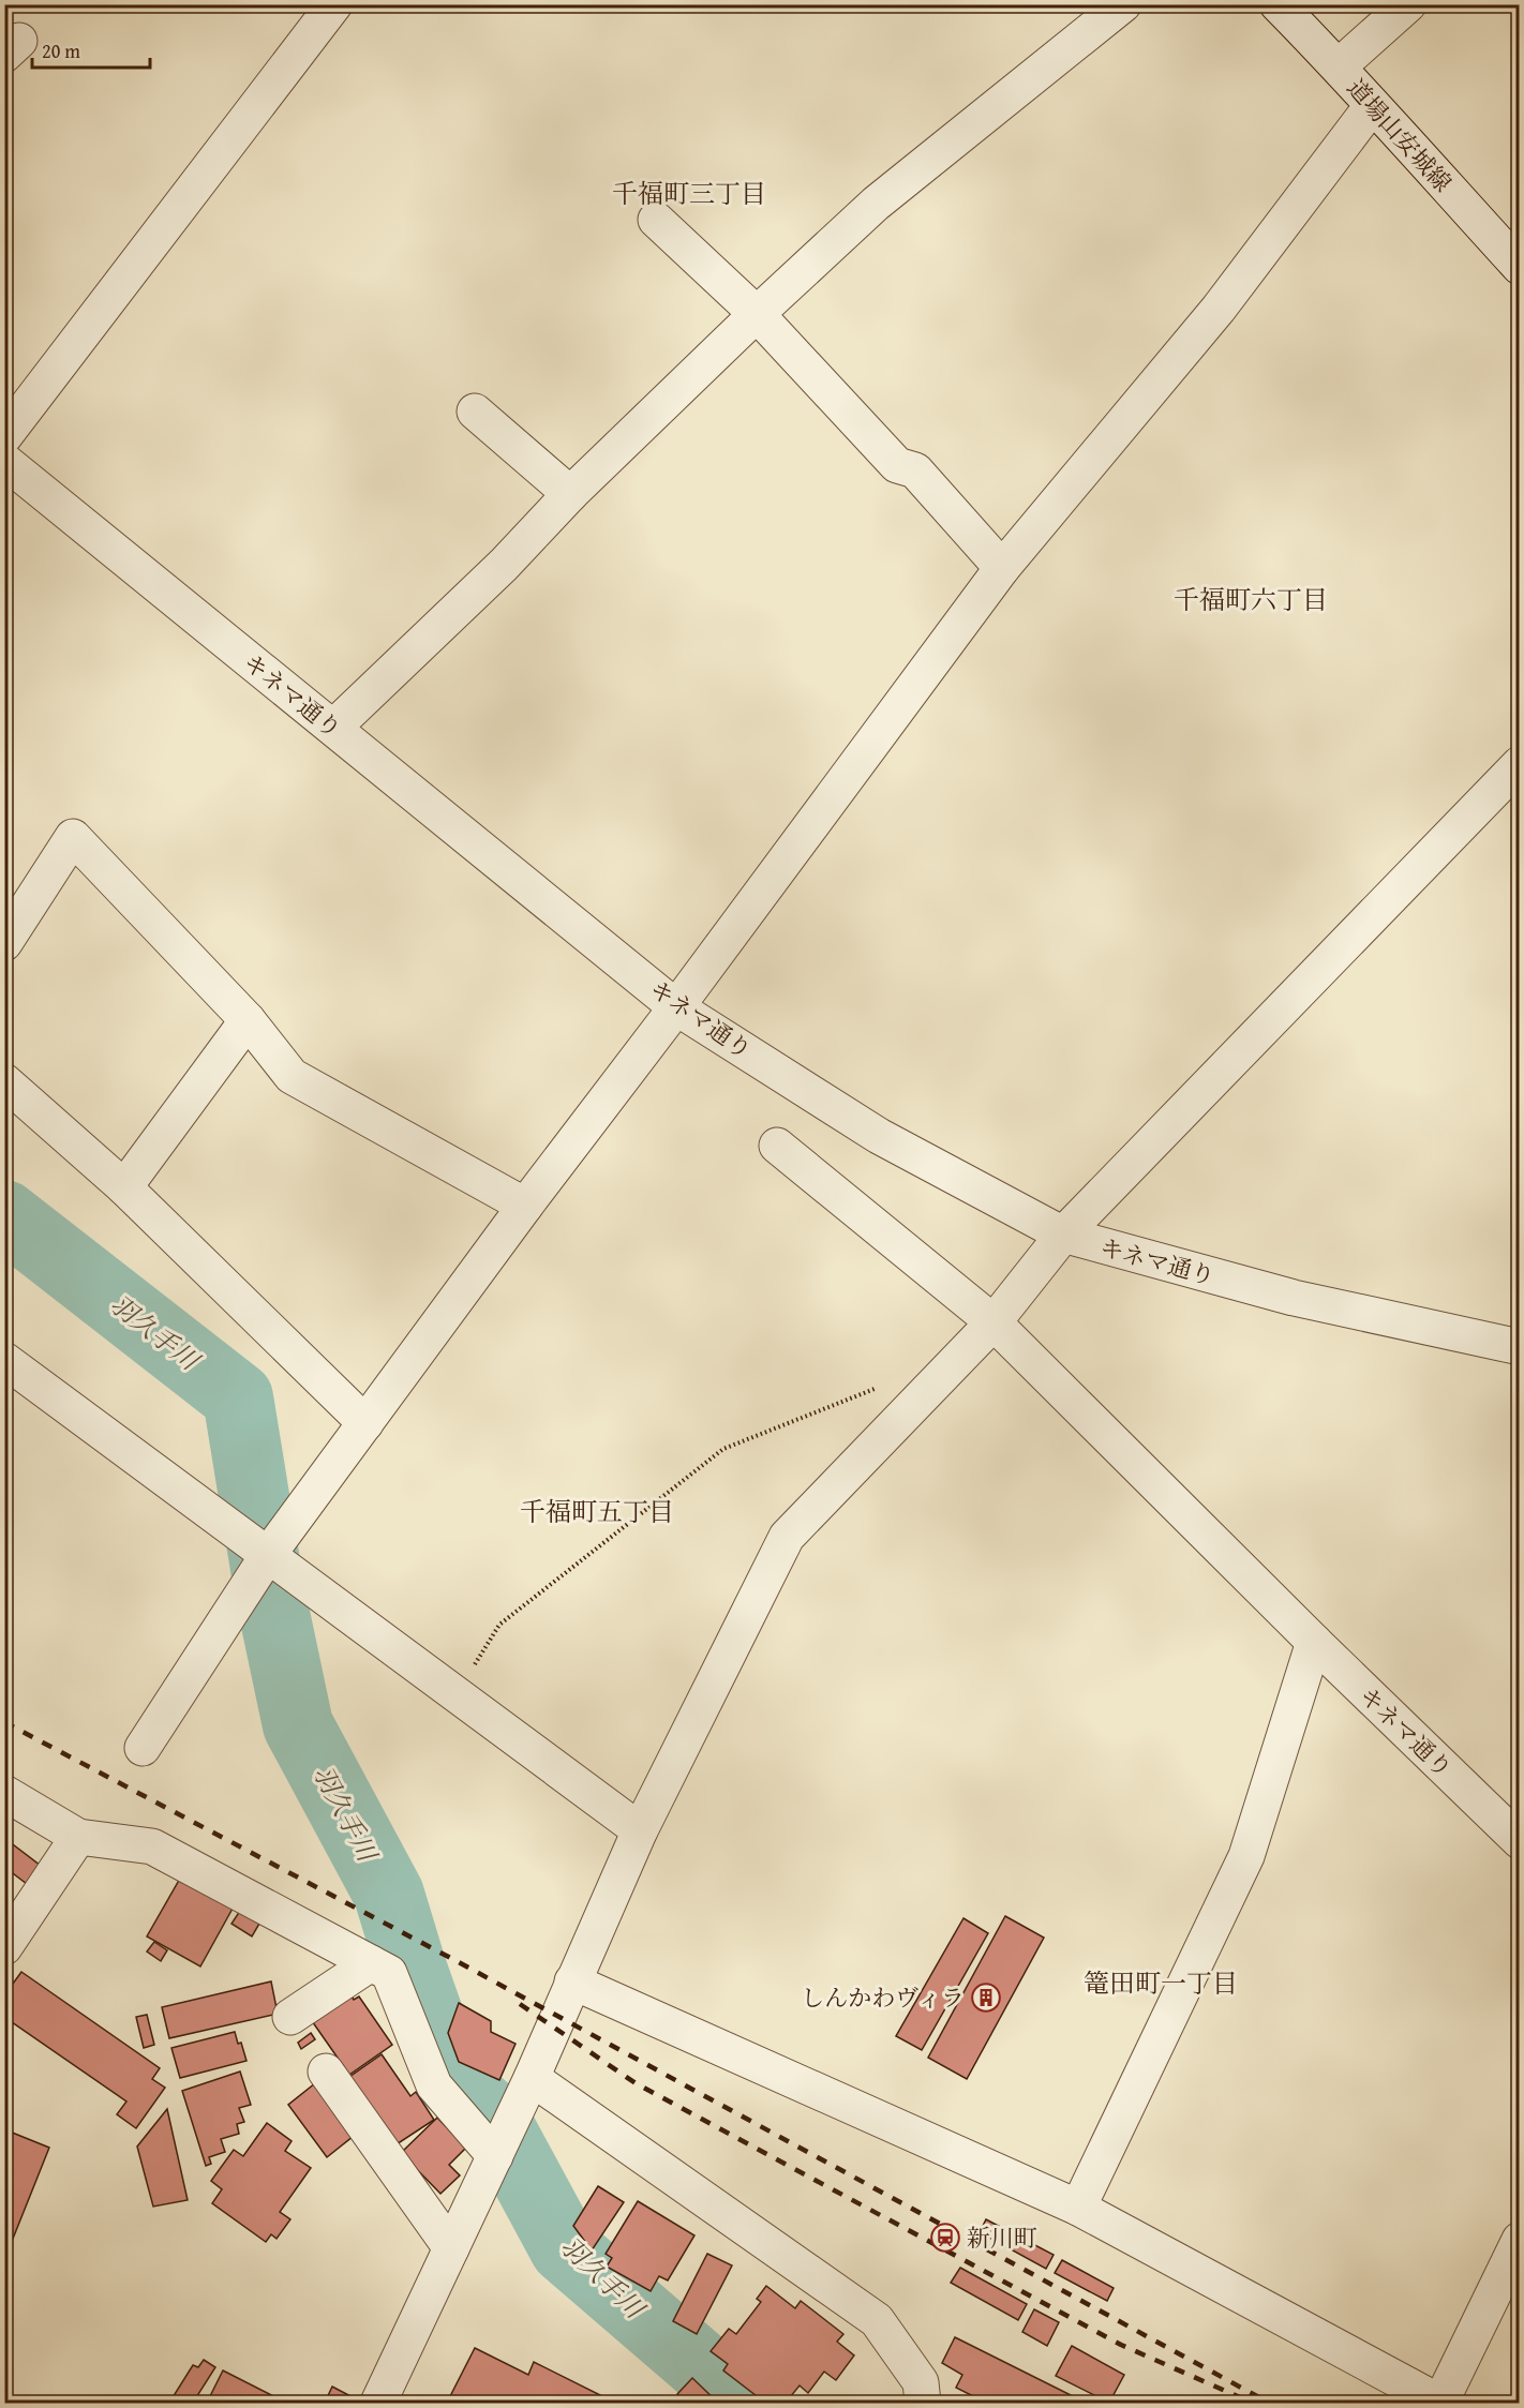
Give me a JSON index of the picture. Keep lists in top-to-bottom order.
{
  "streets": {
    "street": ["道場山安城線", "キネマ通り"]
  },
  "districts": [
    "千福町三丁目",
    "千福町六丁目",
    "千福町五丁目",
    "篭田町一丁目"
  ],
  "water": ["羽久手川"],
  "places": {
    "building": ["しんかわヴィラ"],
    "station": ["新川町"]
  },
  "scale_bar": "20 m"
}
